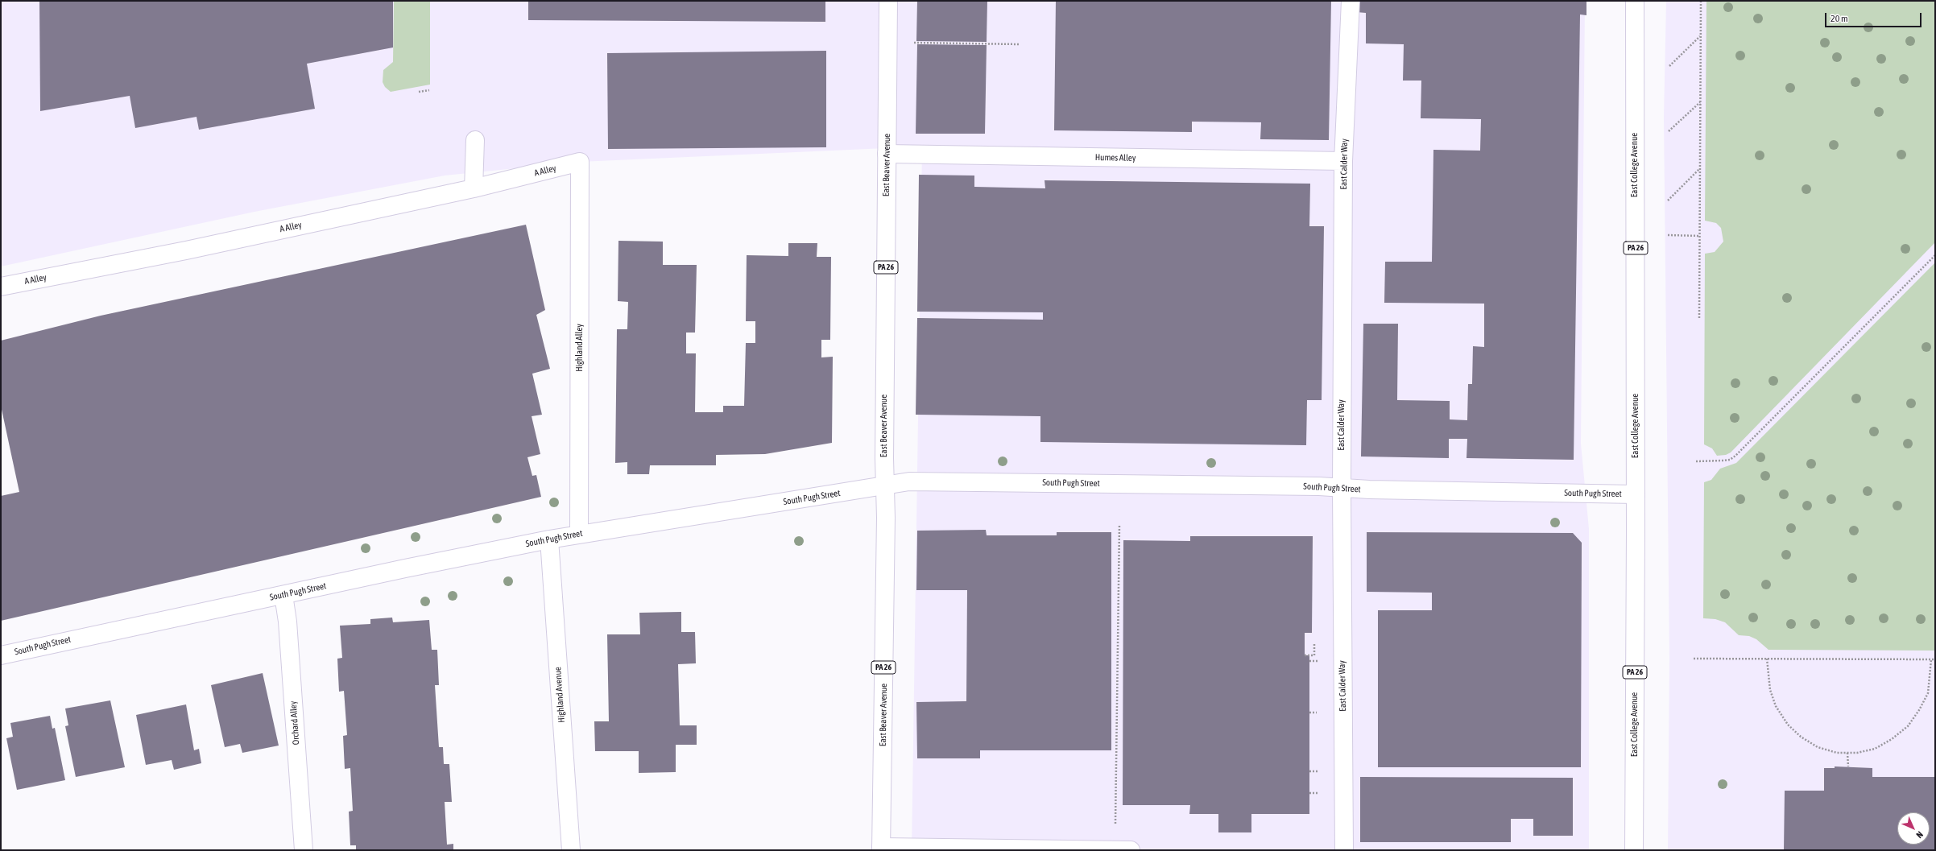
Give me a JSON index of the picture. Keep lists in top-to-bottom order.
{
  "streets": {
    "main road": [
      "Humes Alley",
      "East Calder Way",
      "East Beaver Avenue",
      "East College Avenue",
      "A Alley",
      "PA 26",
      "Highland Alley",
      "South Pugh Street",
      "Highland Avenue",
      "Orchard Alley"
    ]
  },
  "crossings": [
    ["Humes Alley", "East Calder Way"],
    ["Humes Alley", "East Beaver Avenue"],
    ["East Calder Way", "South Pugh Street"],
    ["East Beaver Avenue", "South Pugh Street"],
    ["East College Avenue", "South Pugh Street"],
    ["A Alley", "Highland Alley"],
    ["Highland Alley", "South Pugh Street"],
    ["South Pugh Street", "Highland Avenue"],
    ["South Pugh Street", "Orchard Alley"]
  ],
  "scale_bar": "20 m",
  "north": "bottom right"
}
